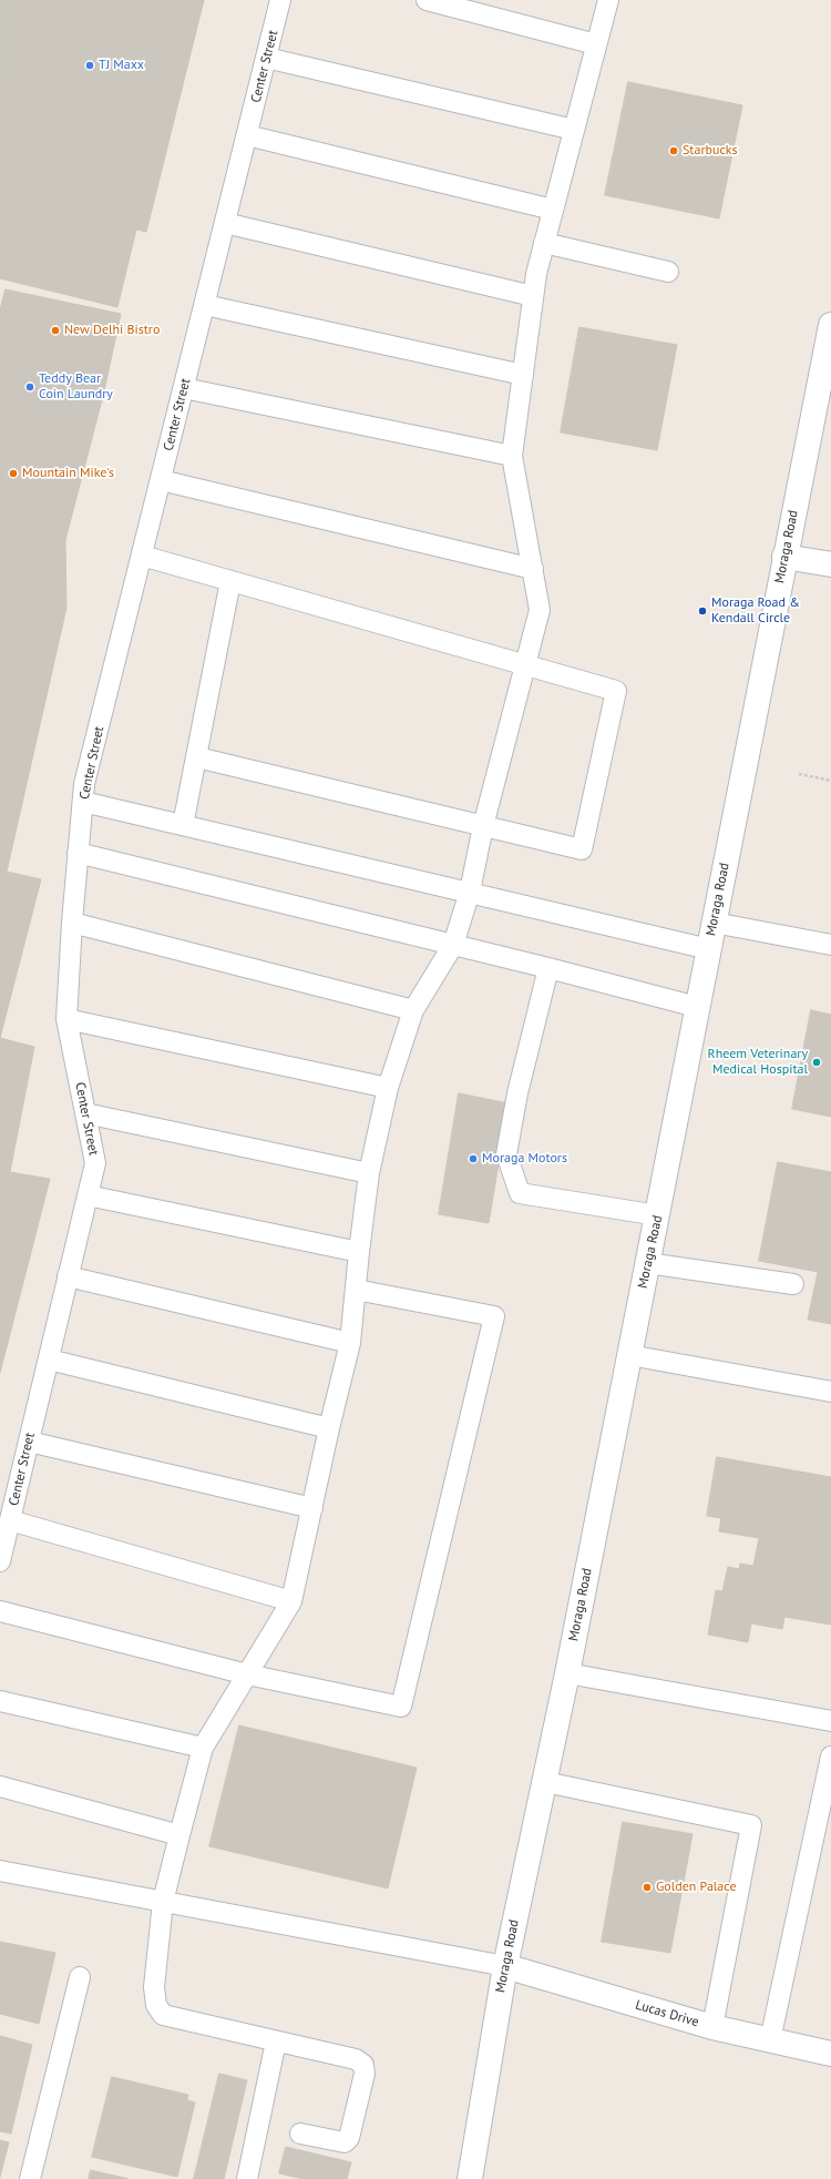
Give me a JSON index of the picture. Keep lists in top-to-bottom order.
{
  "streets": {
    "main road": ["Moraga Road", "Lucas Drive"],
    "lane": ["Center Street"]
  },
  "crossings": [
    ["Moraga Road", "Lucas Drive"]
  ],
  "places": [
    "TJ Maxx",
    "Starbucks",
    "New Delhi Bistro",
    "Teddy Bear Coin Laundry",
    "Mountain Mike's",
    "Moraga Road & Kendall Circle",
    "Rheem Veterinary Medical Hospital",
    "Moraga Motors",
    "Golden Palace"
  ]
}
